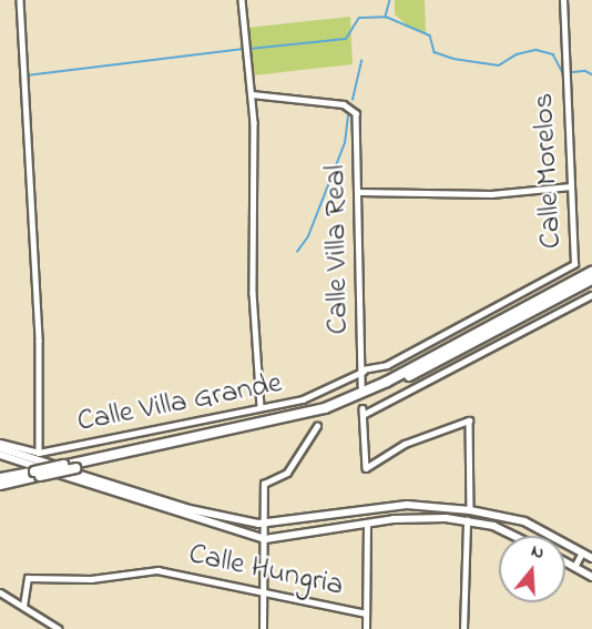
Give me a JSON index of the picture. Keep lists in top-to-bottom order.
{
  "streets": {
    "street": [
      "Calle Morelos",
      "Calle Villa Real",
      "Calle Villa Grande",
      "Calle Hungria"
    ]
  },
  "crossings": [
    ["Calle Morelos", "Calle Villa Grande"],
    ["Calle Villa Real", "Calle Villa Grande"]
  ],
  "north": "top"
}
